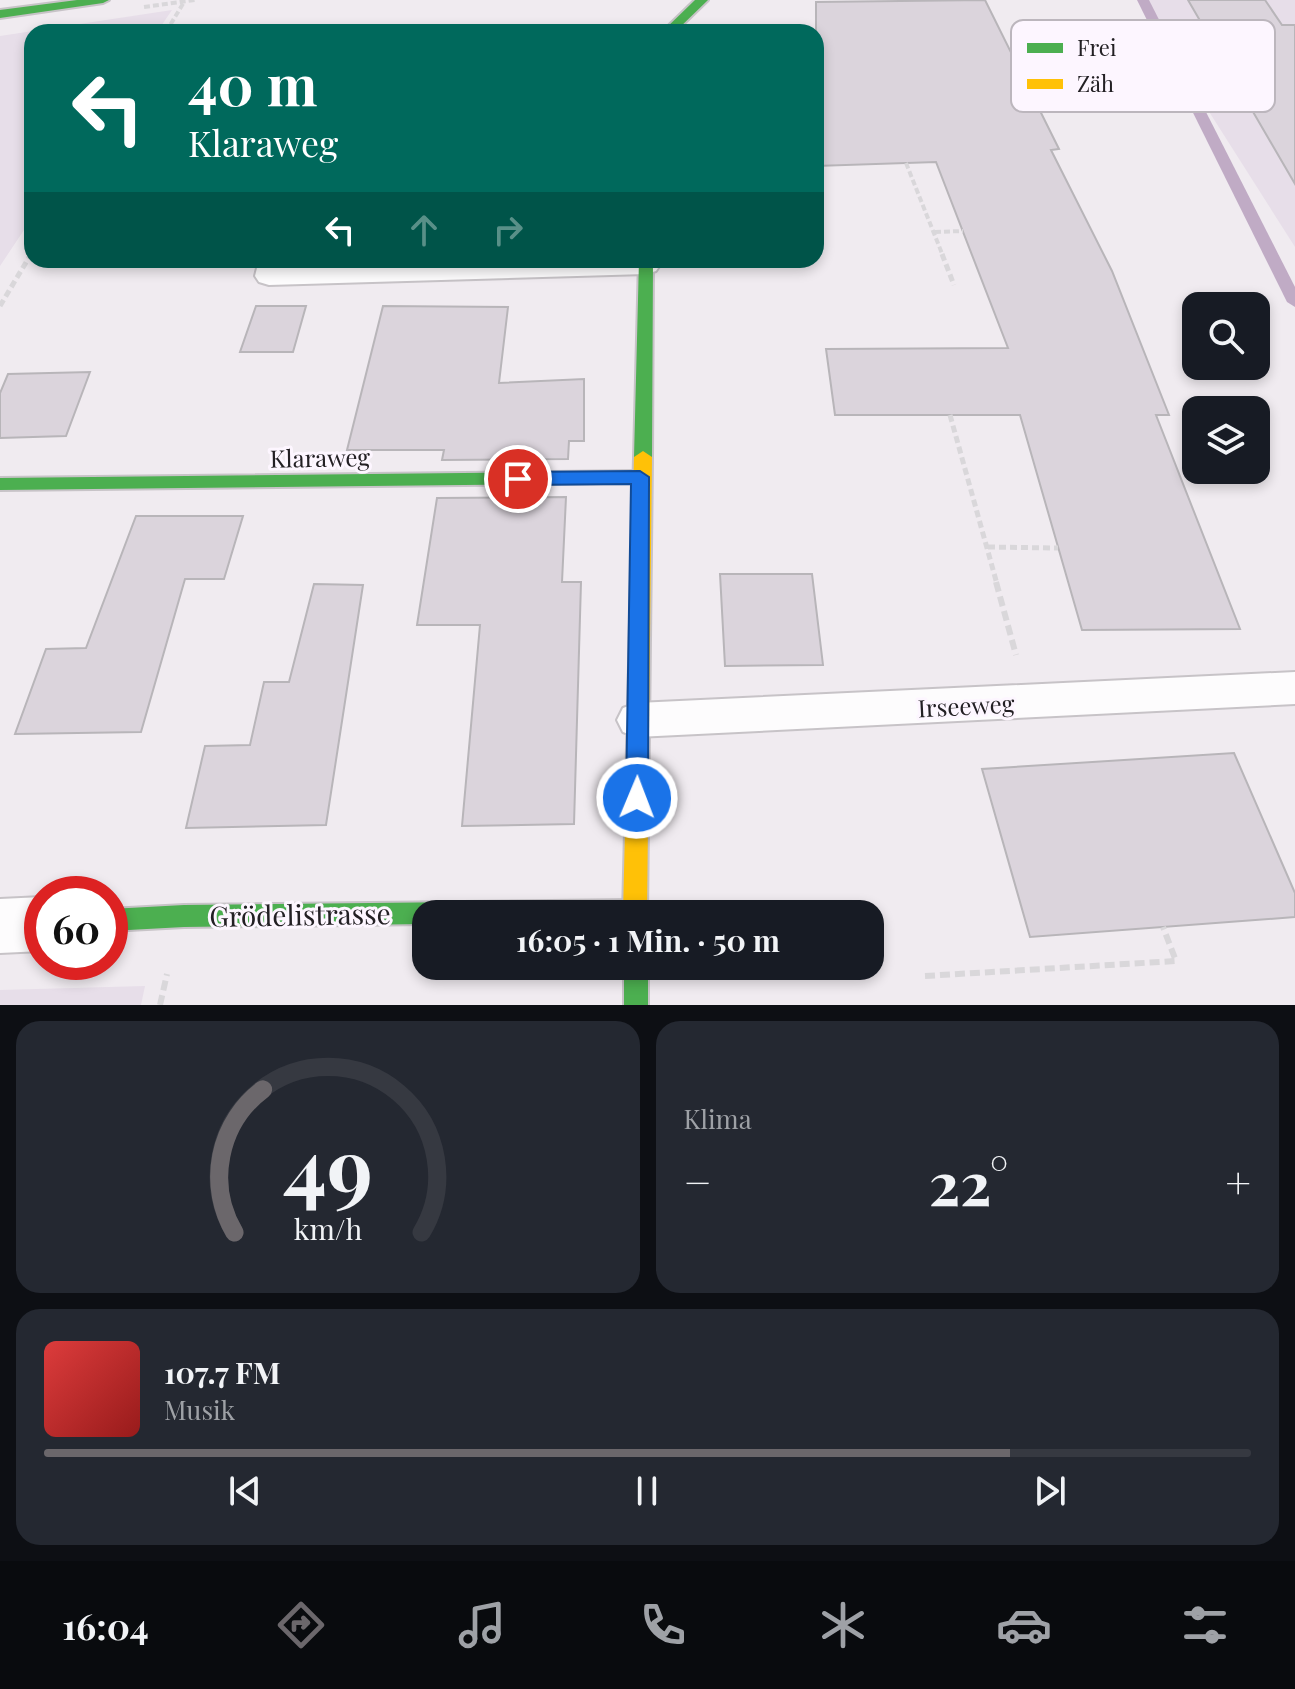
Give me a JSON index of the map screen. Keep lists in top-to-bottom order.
{
  "streets": {
    "main road": ["Klaraweg", "Grödelistrasse"],
    "lane": ["Irseeweg"]
  },
  "legend": ["Frei", "Zäh"],
  "page": {
    "turn": ["40 m", "Klaraweg"],
    "limit": "60",
    "trip": "16:05 · 1 Min. · 50 m",
    "tile": "Klima",
    "heat": ["−", "22°", "+"],
    "song": ["107.7 FM", "Musik"],
    "tabs": "16:04",
    "gauge": ["49", "km/h"]
  }
}
